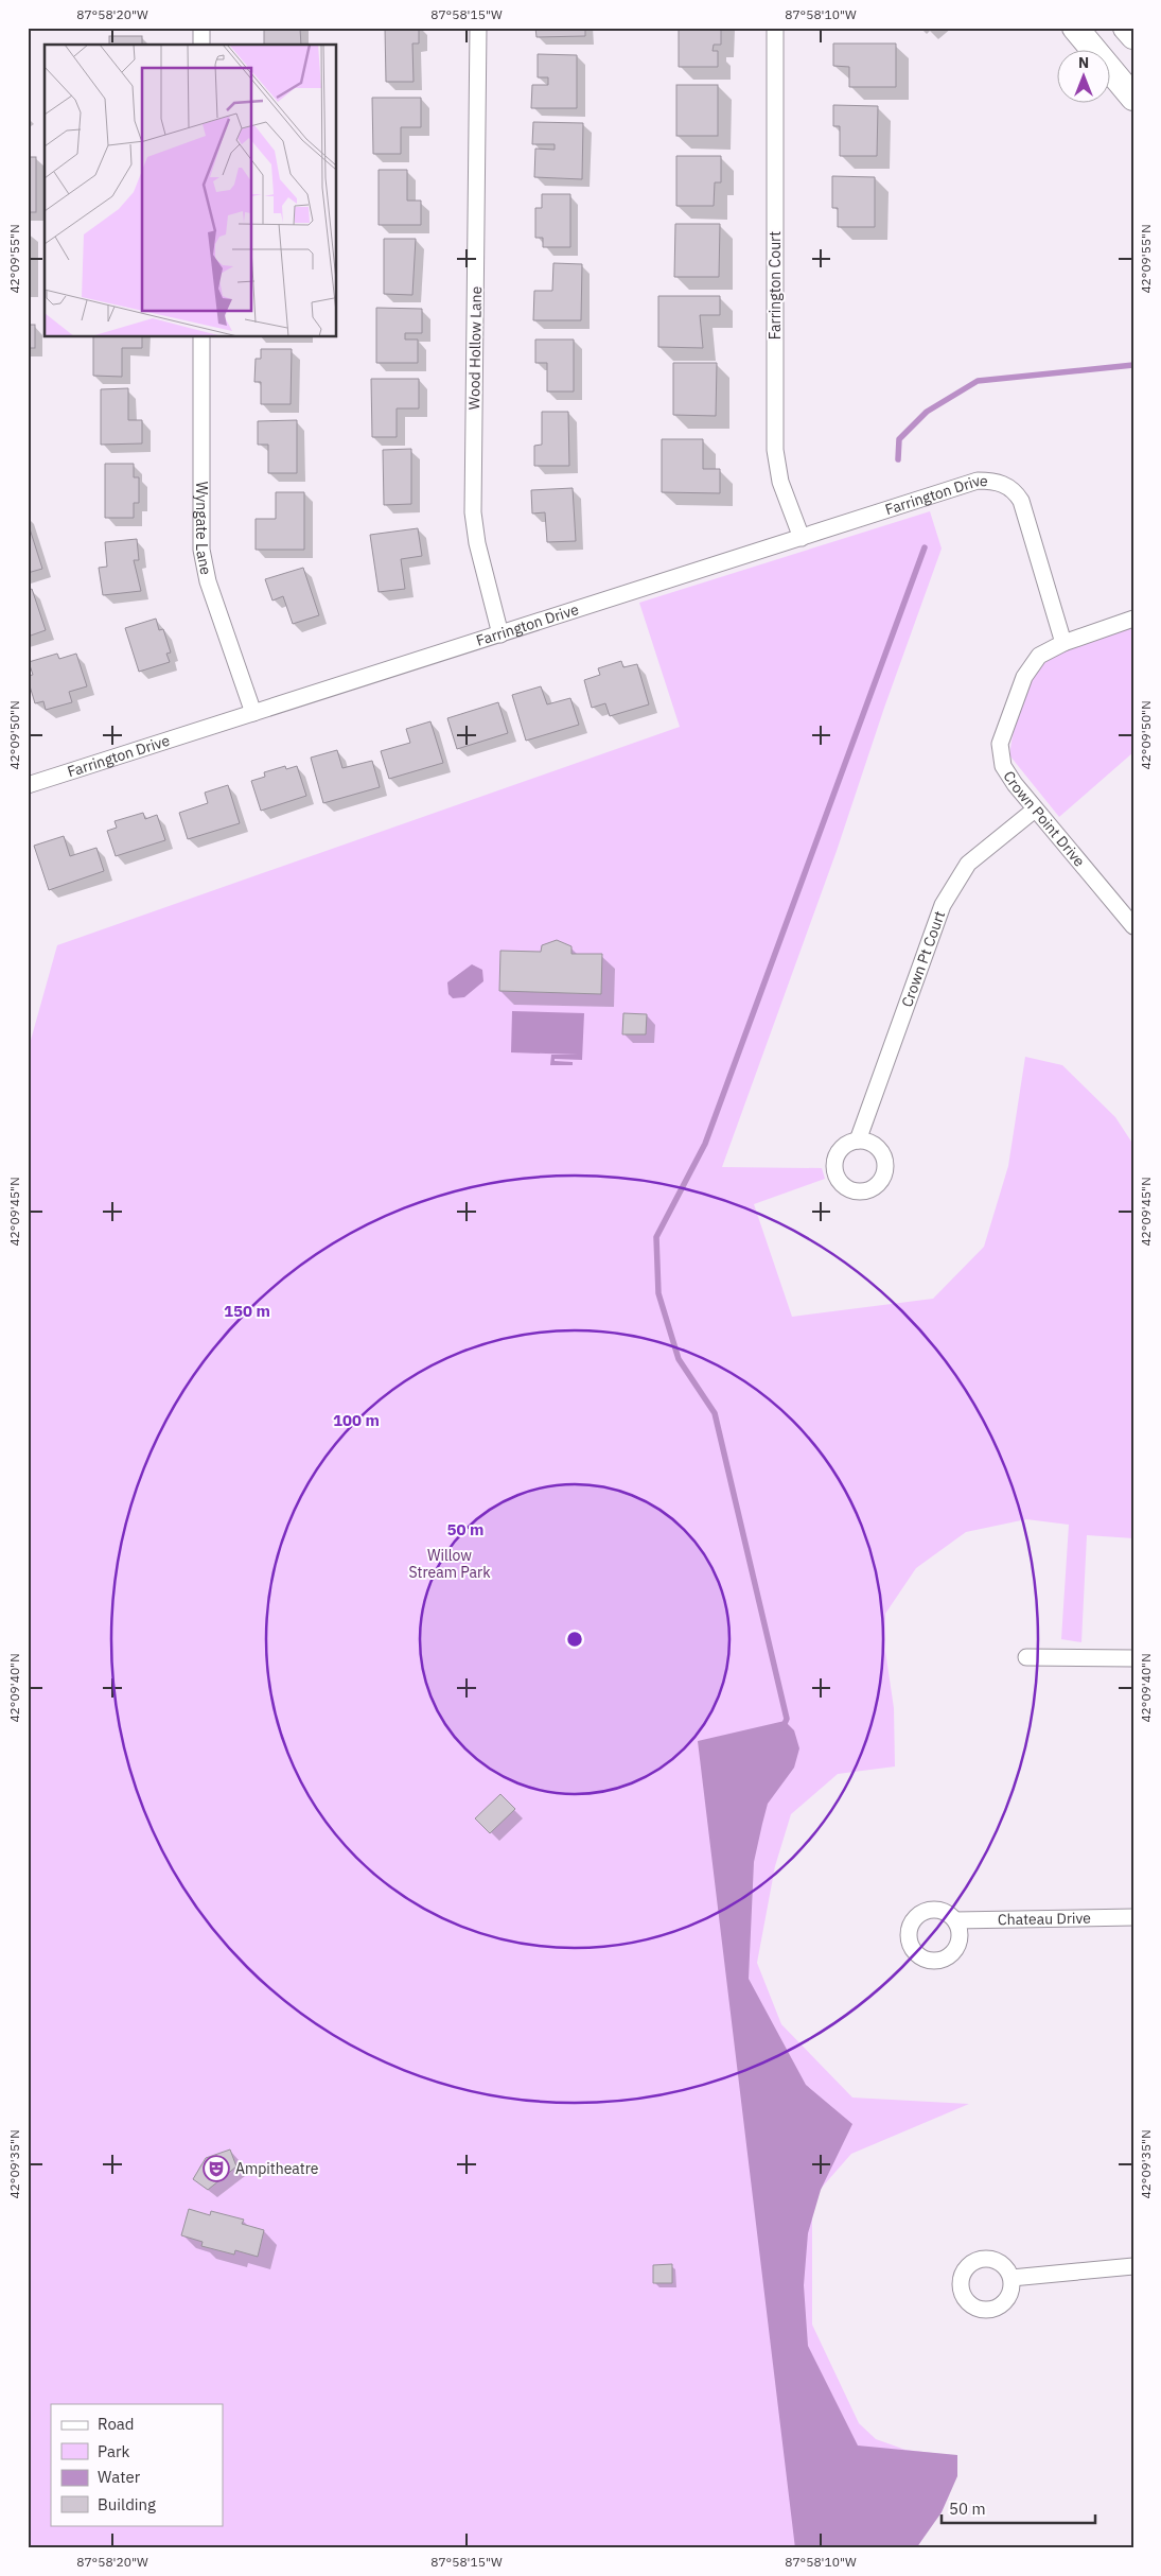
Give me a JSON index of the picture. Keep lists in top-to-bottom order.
{
  "streets": {
    "street": [
      "Farrington Court",
      "Wood Hollow Lane",
      "Farrington Drive",
      "Wyngate Lane",
      "Crown Point Drive",
      "Crown Pt Court",
      "Chateau Drive"
    ]
  },
  "crossings": [
    ["Farrington Court", "Farrington Drive"],
    ["Wood Hollow Lane", "Farrington Drive"],
    ["Farrington Drive", "Wyngate Lane"],
    ["Farrington Drive", "Crown Point Drive"],
    ["Crown Point Drive", "Crown Pt Court"]
  ],
  "parks": ["Willow Stream Park"],
  "places": {
    "theatre": ["Ampitheatre"]
  },
  "legend": [
    "Road",
    "Park",
    "Water",
    "Building"
  ],
  "scale_bar": "50 m",
  "north": "top",
  "coordinates": [
    "87°58'20\"W",
    "87°58'15\"W",
    "87°58'10\"W",
    "42°09'55\"N",
    "42°09'50\"N",
    "42°09'45\"N",
    "42°09'40\"N",
    "42°09'35\"N"
  ],
  "rings": ["150 m", "100 m", "50 m"]
}
